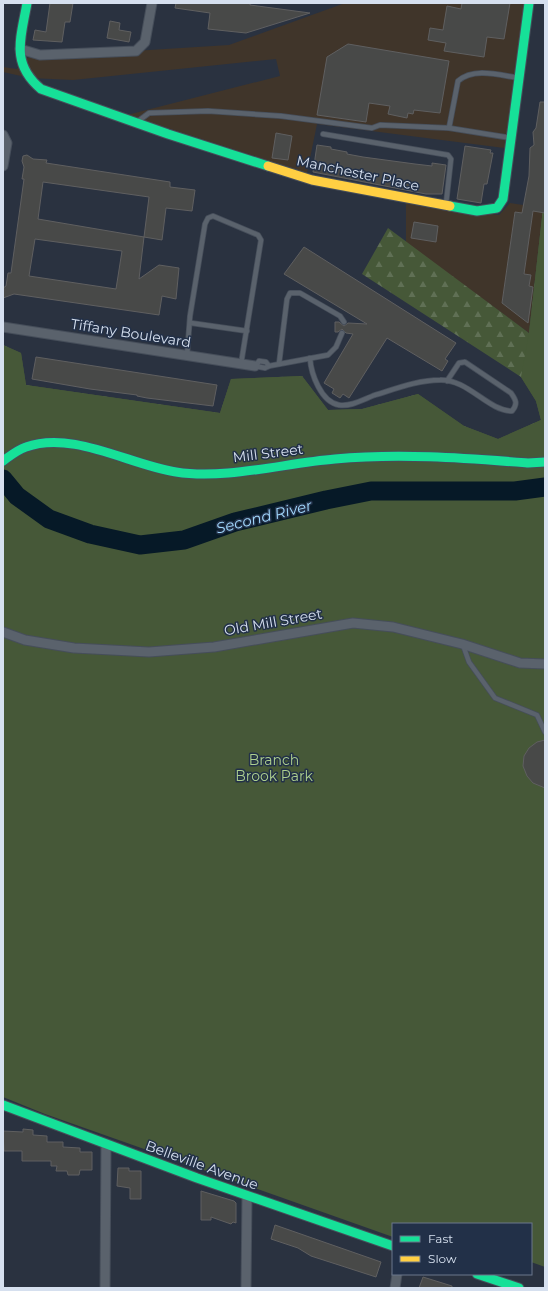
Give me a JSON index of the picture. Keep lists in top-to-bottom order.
{
  "streets": {
    "street": [
      "Manchester Place",
      "Tiffany Boulevard",
      "Mill Street",
      "Old Mill Street",
      "Belleville Avenue"
    ]
  },
  "water": ["Second River"],
  "parks": ["Branch Brook Park"],
  "legend": ["Fast", "Slow"]
}
